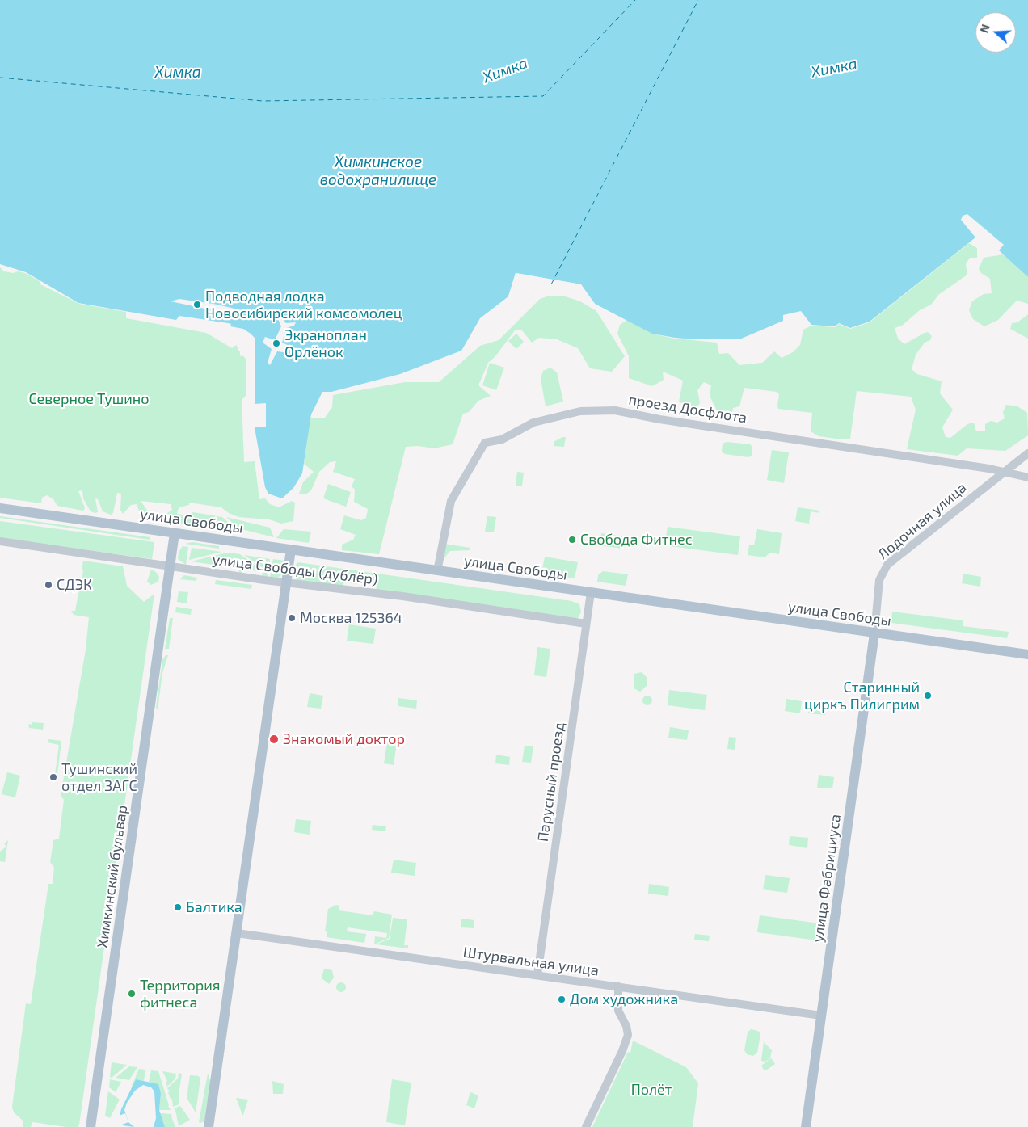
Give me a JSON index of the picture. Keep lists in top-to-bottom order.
{
  "streets": {
    "main road": ["улица Свободы", "Химкинский бульвар", "улица Фабрициуса"],
    "street": [
      "проезд Досфлота",
      "Лодочная улица",
      "улица Свободы (дублёр)",
      "Парусный проезд",
      "Штурвальная улица"
    ]
  },
  "crossings": [
    ["проезд Досфлота", "улица Свободы"],
    ["проезд Досфлота", "Лодочная улица"],
    ["улица Свободы", "Лодочная улица"],
    ["улица Свободы", "Парусный проезд"],
    ["улица Свободы", "Химкинский бульвар"],
    ["улица Свободы", "улица Фабрициуса"],
    ["Лодочная улица", "улица Фабрициуса"],
    ["улица Свободы (дублёр)", "Парусный проезд"],
    ["улица Свободы (дублёр)", "Химкинский бульвар"],
    ["Парусный проезд", "Штурвальная улица"],
    ["улица Фабрициуса", "Штурвальная улица"]
  ],
  "water": ["Химка", "Химкинское водохранилище"],
  "parks": ["Северное Тушино", "Полёт"],
  "places": [
    "Подводная лодка Новосибирский комсомолец",
    "Экраноплан Орлёнок",
    "Свобода Фитнес",
    "СДЭК",
    "Москва 125364",
    "Старинный циркъ Пилигрим",
    "Знакомый доктор",
    "Тушинский отдел ЗАГС",
    "Балтика",
    "Территория фитнеса",
    "Дом художника"
  ],
  "north": "left"
}
